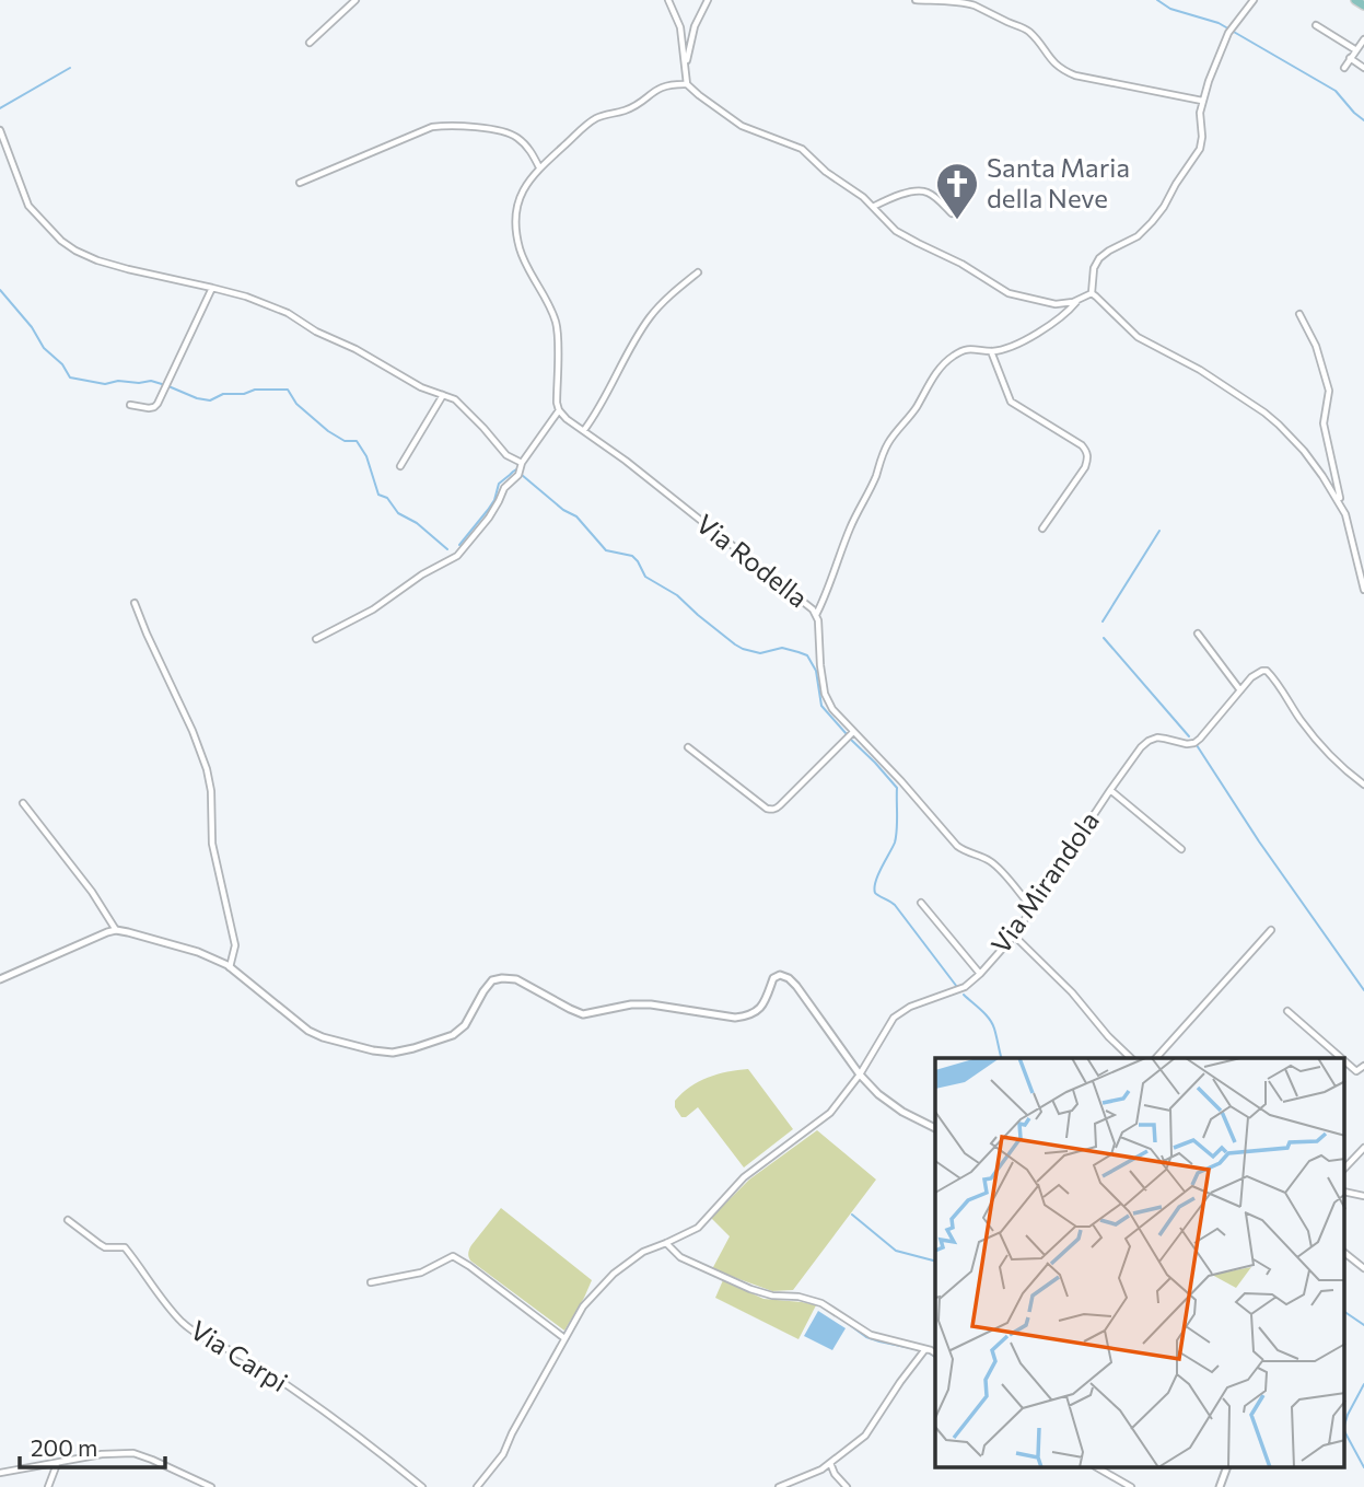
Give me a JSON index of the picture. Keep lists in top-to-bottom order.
{
  "streets": {
    "street": ["Via Rodella", "Via Mirandola", "Via Carpi"]
  },
  "crossings": [
    ["Via Rodella", "Via Mirandola"]
  ],
  "places": {
    "church": ["Santa Maria della Neve"]
  },
  "scale_bar": "200 m"
}
